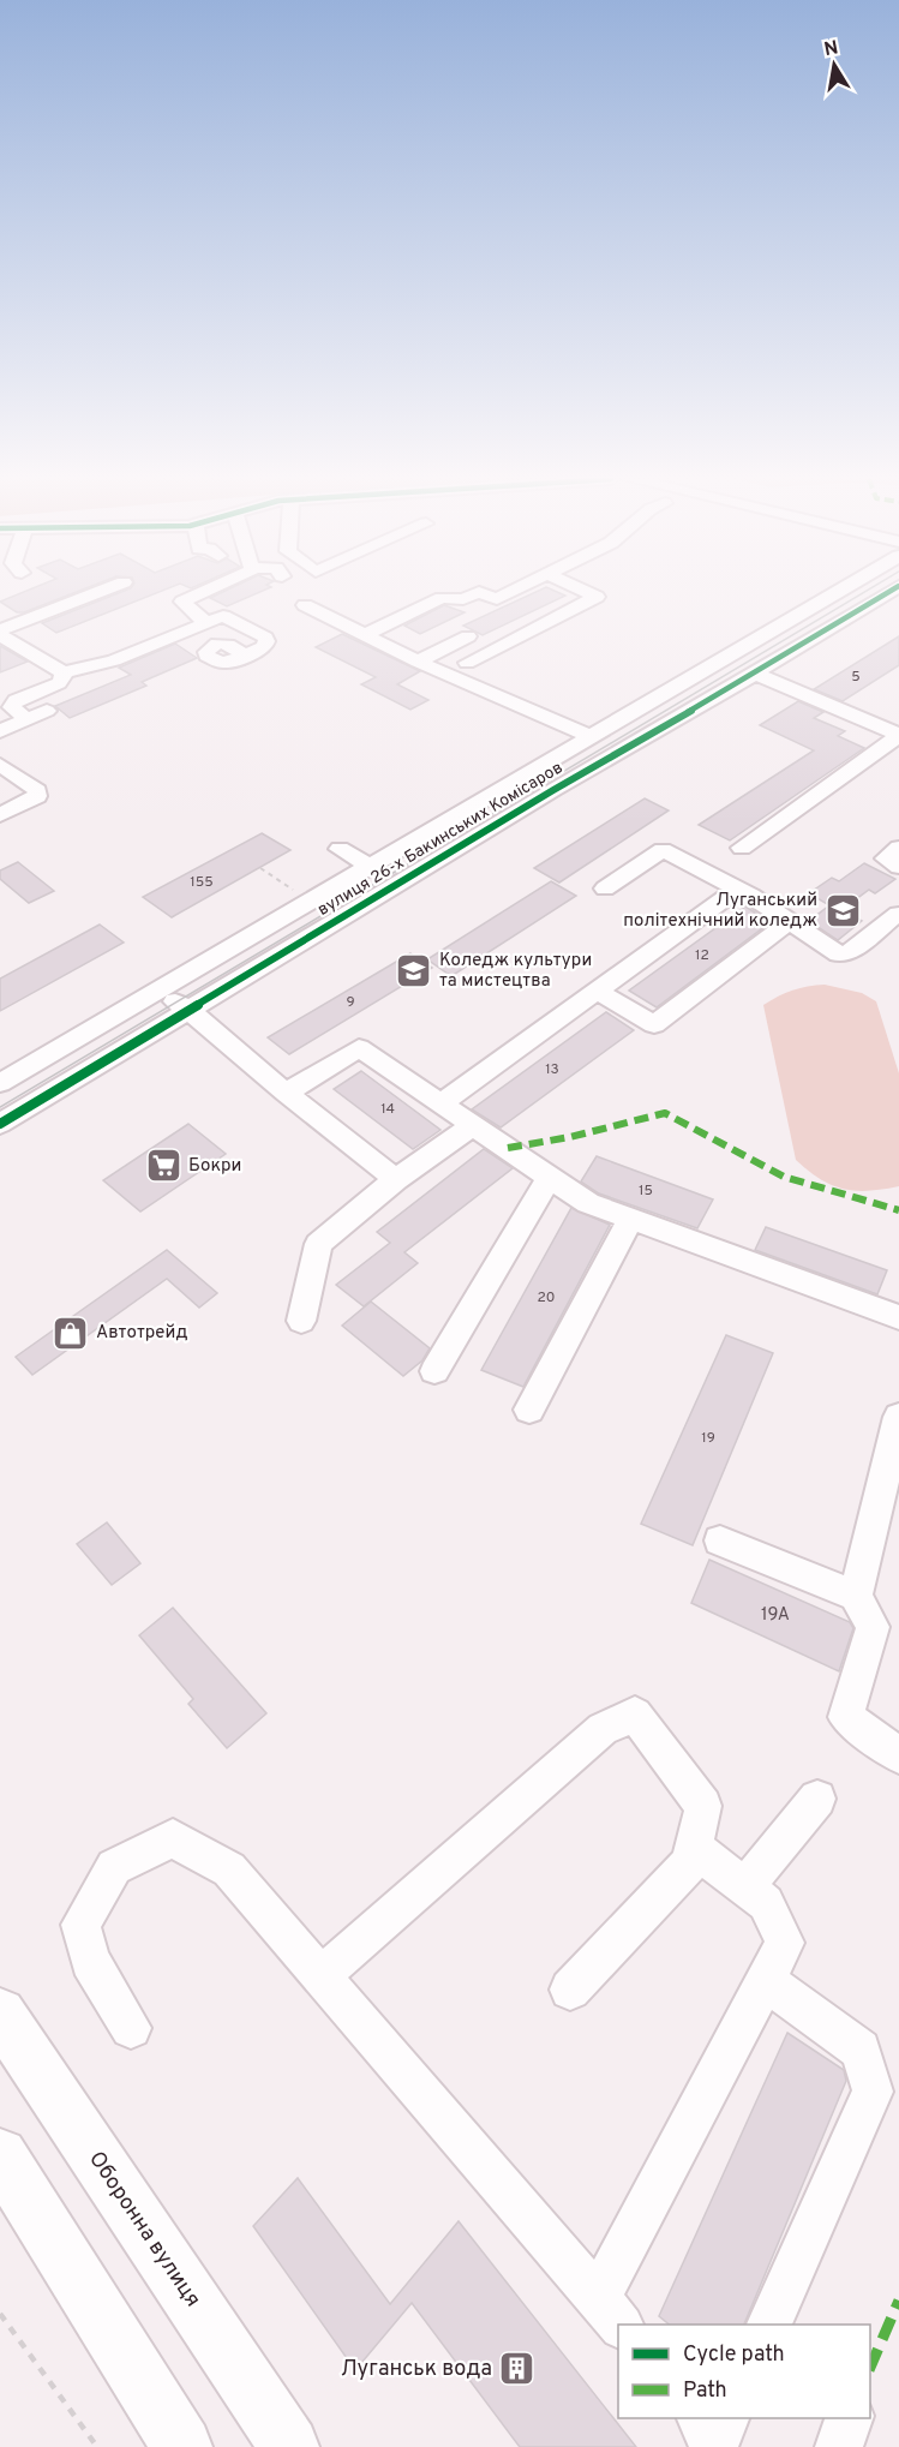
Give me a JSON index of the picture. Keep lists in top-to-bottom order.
{
  "streets": {
    "main road": ["Оборонна вулиця"],
    "street": ["вулиця 26-х Бакинських Комісаров"]
  },
  "places": {
    "school or university": ["Луганський політехнічний коледж", "Коледж культури та мистецтва"],
    "supermarket": ["Бокри"],
    "shop": ["Автотрейд"],
    "building": ["Луганськ вода"]
  },
  "house_numbers": [
    "5",
    "155",
    "12",
    "9",
    "13",
    "14",
    "15",
    "20",
    "19",
    "19А"
  ],
  "legend": ["Cycle path", "Path"],
  "north": "top"
}
